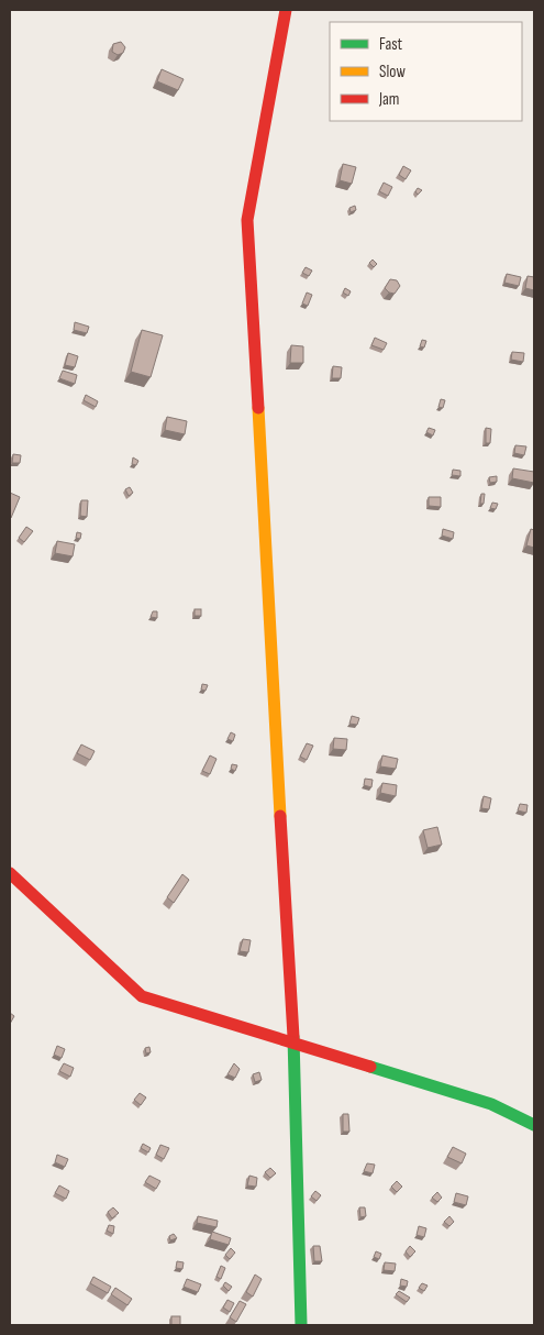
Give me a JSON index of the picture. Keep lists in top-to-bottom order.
{
  "legend": ["Fast", "Slow", "Jam"]
}
